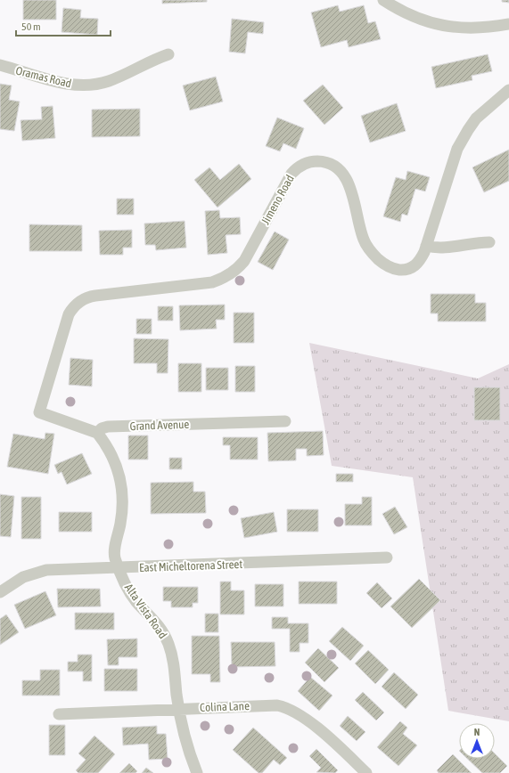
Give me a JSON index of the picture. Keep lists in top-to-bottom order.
{
  "streets": {
    "street": [
      "Oramas Road",
      "Jimeno Road",
      "Grand Avenue",
      "East Micheltorena Street",
      "Alta Vista Road",
      "Colina Lane"
    ]
  },
  "crossings": [
    ["Jimeno Road", "Grand Avenue"],
    ["Jimeno Road", "Alta Vista Road"],
    ["Grand Avenue", "Alta Vista Road"],
    ["East Micheltorena Street", "Alta Vista Road"],
    ["Alta Vista Road", "Colina Lane"]
  ],
  "scale_bar": "50 m",
  "north": "top"
}
